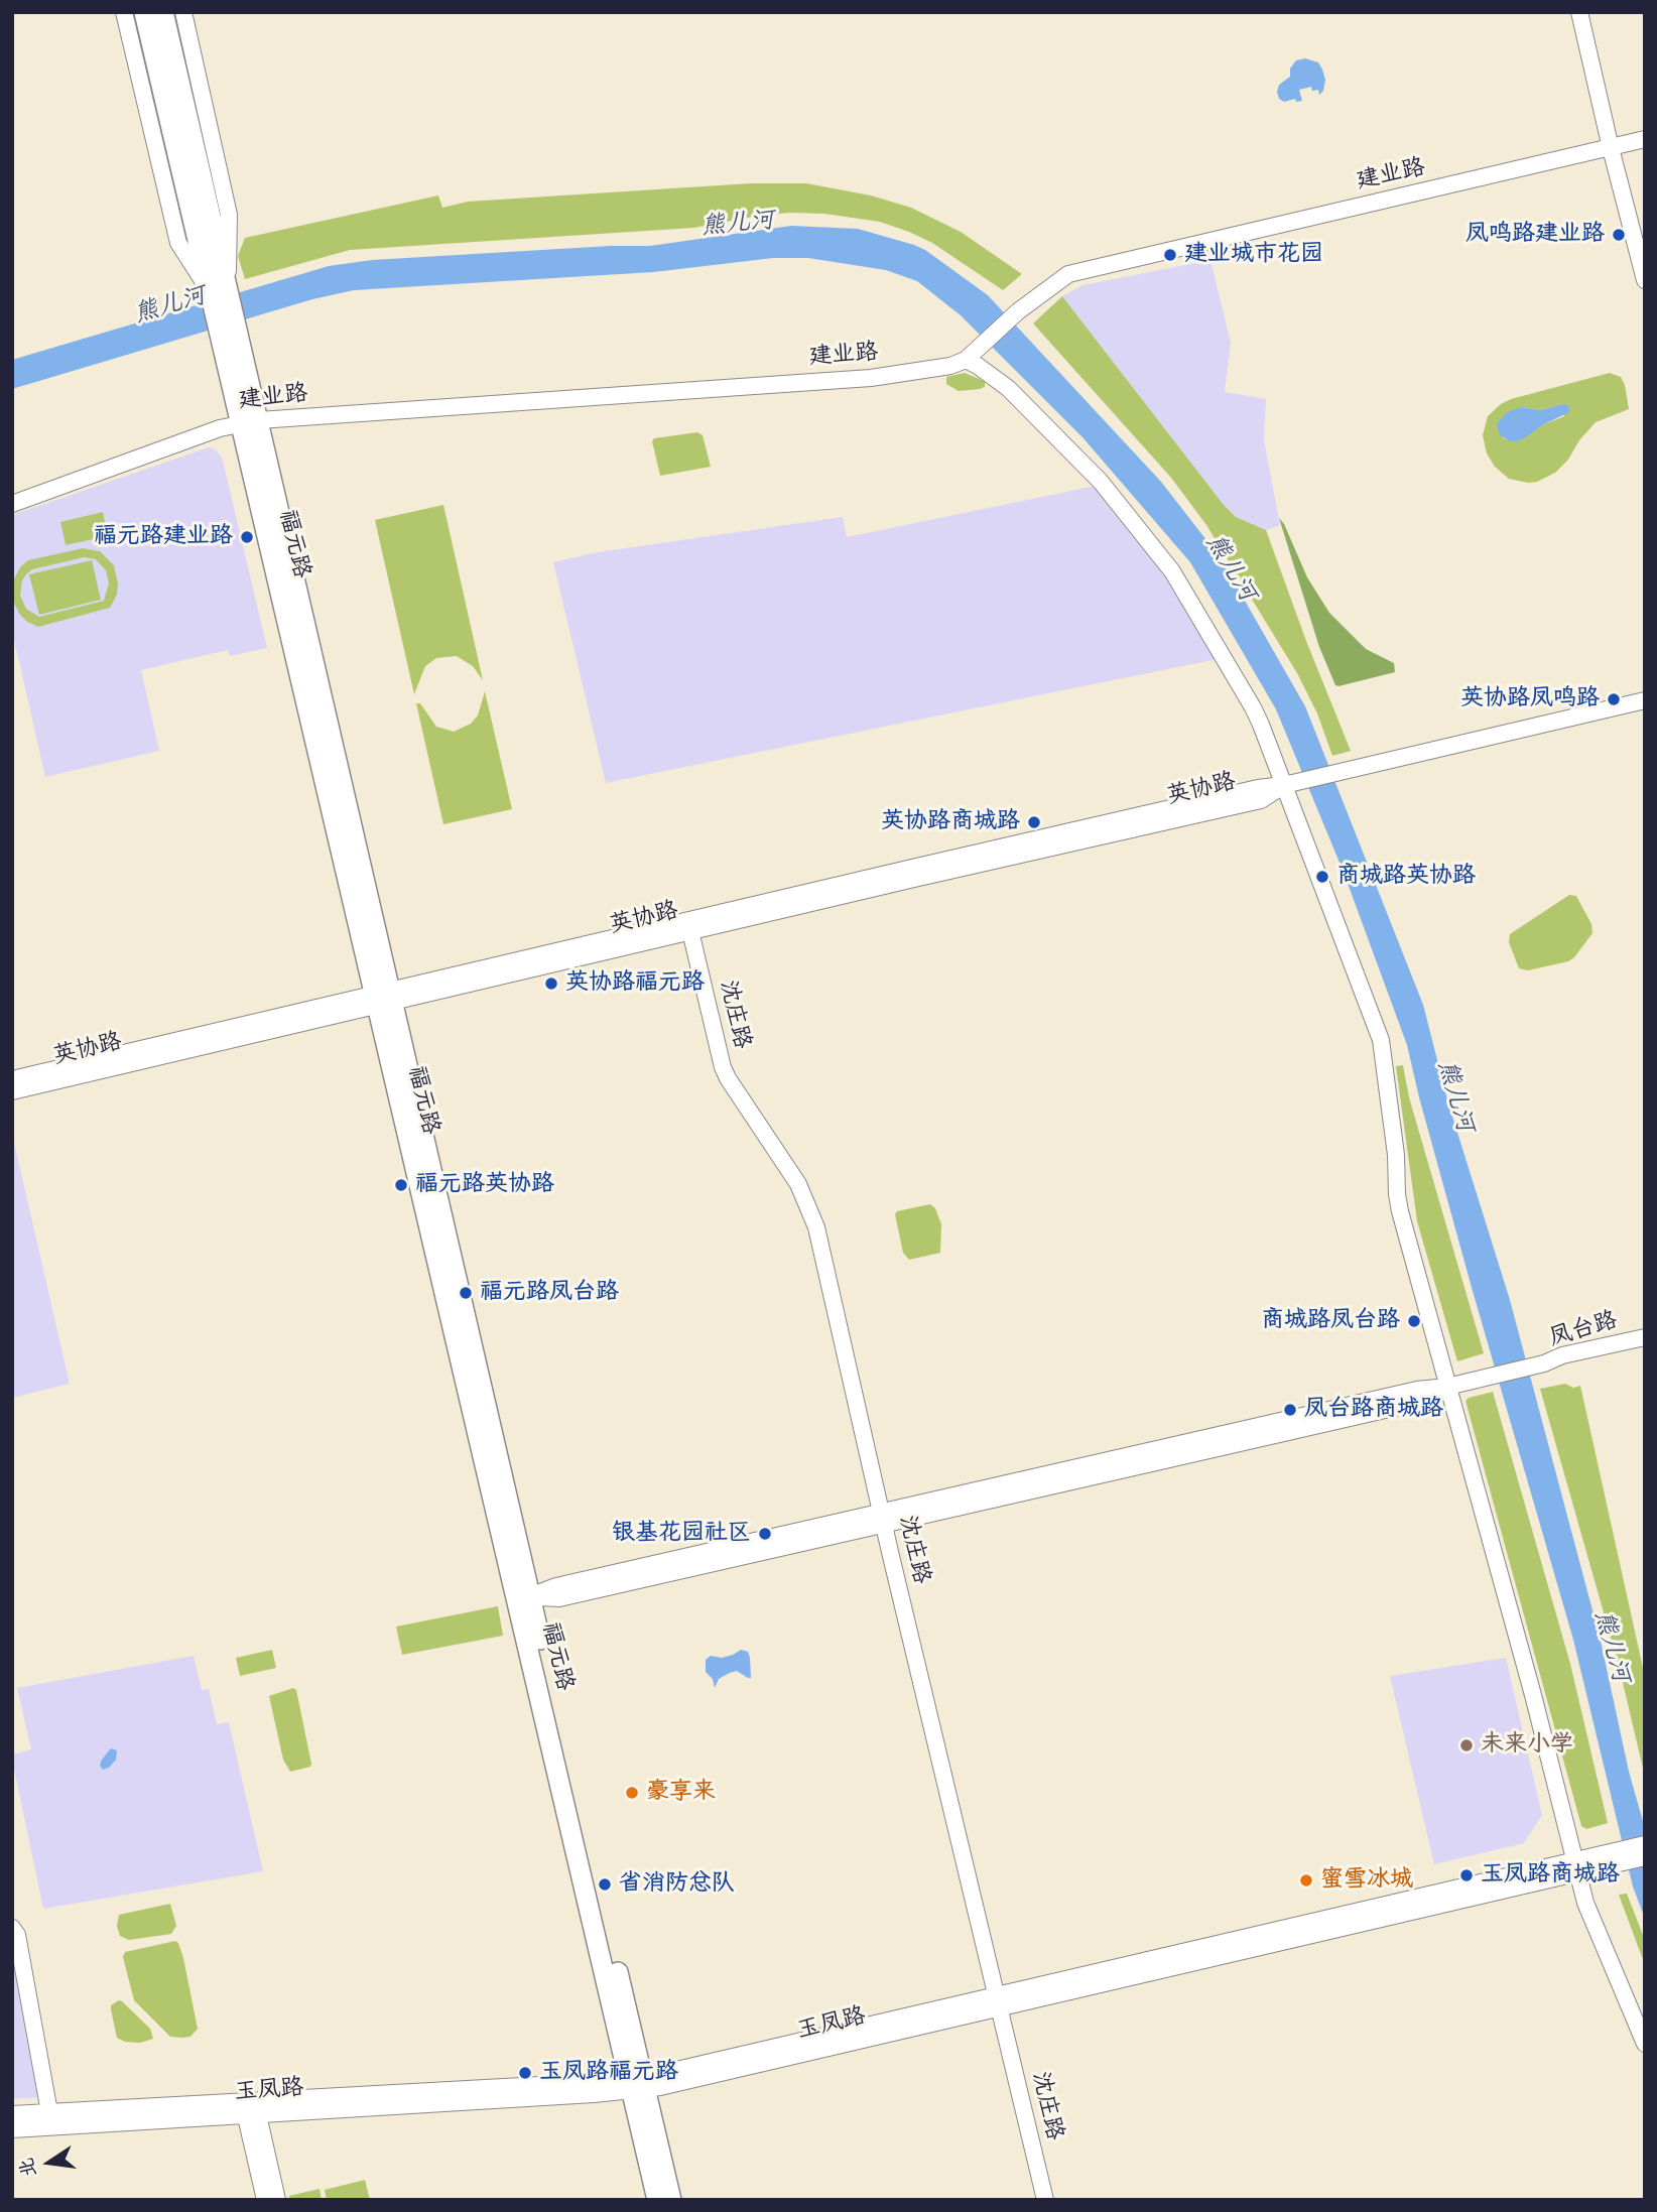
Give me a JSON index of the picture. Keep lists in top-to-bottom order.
{
  "streets": {
    "main road": ["福元路"],
    "street": [
      "建业路",
      "英协路",
      "沈庄路",
      "凤台路",
      "玉凤路"
    ]
  },
  "crossings": [
    ["建业路", "福元路"],
    ["福元路", "英协路"],
    ["福元路", "玉凤路"],
    ["英协路", "沈庄路"],
    ["沈庄路", "玉凤路"]
  ],
  "water": ["熊儿河"],
  "places": [
    "凤鸣路建业路",
    "建业城市花园",
    "福元路建业路",
    "英协路凤鸣路",
    "英协路商城路",
    "商城路英协路",
    "英协路福元路",
    "福元路英协路",
    "福元路凤台路",
    "商城路凤台路",
    "凤台路商城路",
    "银基花园社区",
    "未来小学",
    "豪享来",
    "玉凤路商城路",
    "蜜雪冰城",
    "省消防总队",
    "玉凤路福元路"
  ],
  "north": "left"
}
